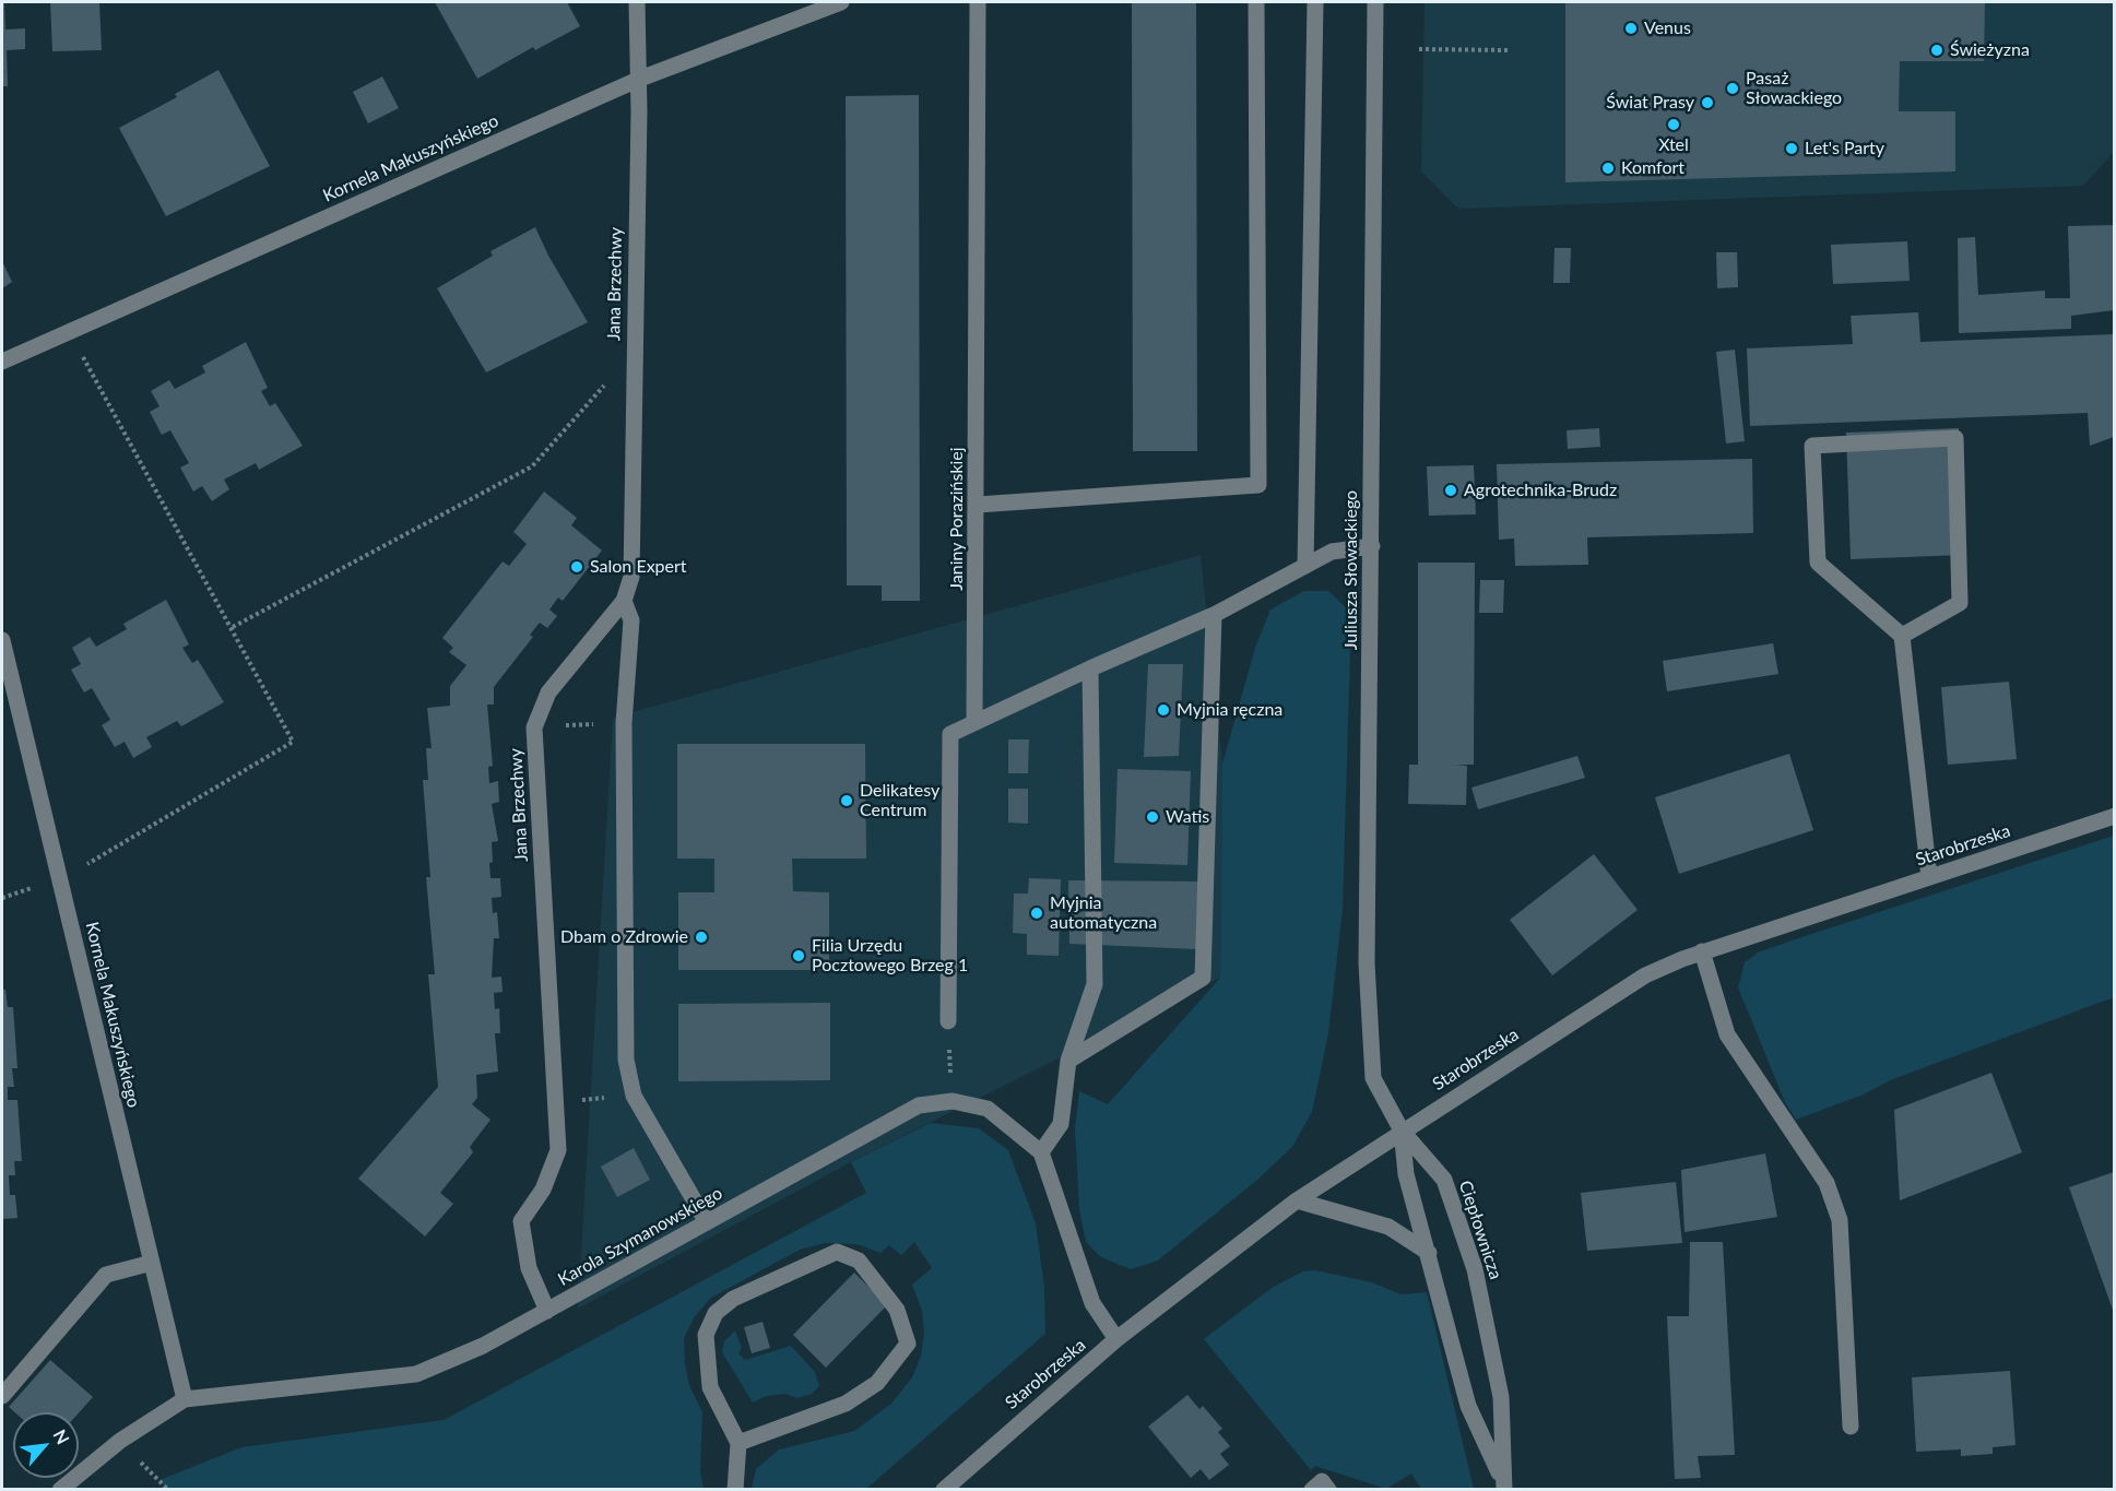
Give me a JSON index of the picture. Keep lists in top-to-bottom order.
{
  "streets": {
    "street": [
      "Kornela Makuszyńskiego",
      "Jana Brzechwy",
      "Janiny Porazińskiej",
      "Juliusza Słowackiego",
      "Starobrzeska",
      "Ciepłownicza",
      "Karola Szymanowskiego"
    ]
  },
  "crossings": [
    ["Kornela Makuszyńskiego", "Jana Brzechwy"],
    ["Kornela Makuszyńskiego", "Karola Szymanowskiego"],
    ["Jana Brzechwy", "Karola Szymanowskiego"],
    ["Juliusza Słowackiego", "Starobrzeska"],
    ["Juliusza Słowackiego", "Ciepłownicza"],
    ["Starobrzeska", "Ciepłownicza"]
  ],
  "places": [
    "Venus",
    "Świeżyzna",
    "Pasaż Słowackiego",
    "Świat Prasy",
    "Xtel",
    "Let's Party",
    "Komfort",
    "Agrotechnika-Brudz",
    "Salon Expert",
    "Myjnia ręczna",
    "Delikatesy Centrum",
    "Watis",
    "Myjnia automatyczna",
    "Dbam o Zdrowie",
    "Filia Urzędu Pocztowego Brzeg 1"
  ],
  "north": "top right"
}
